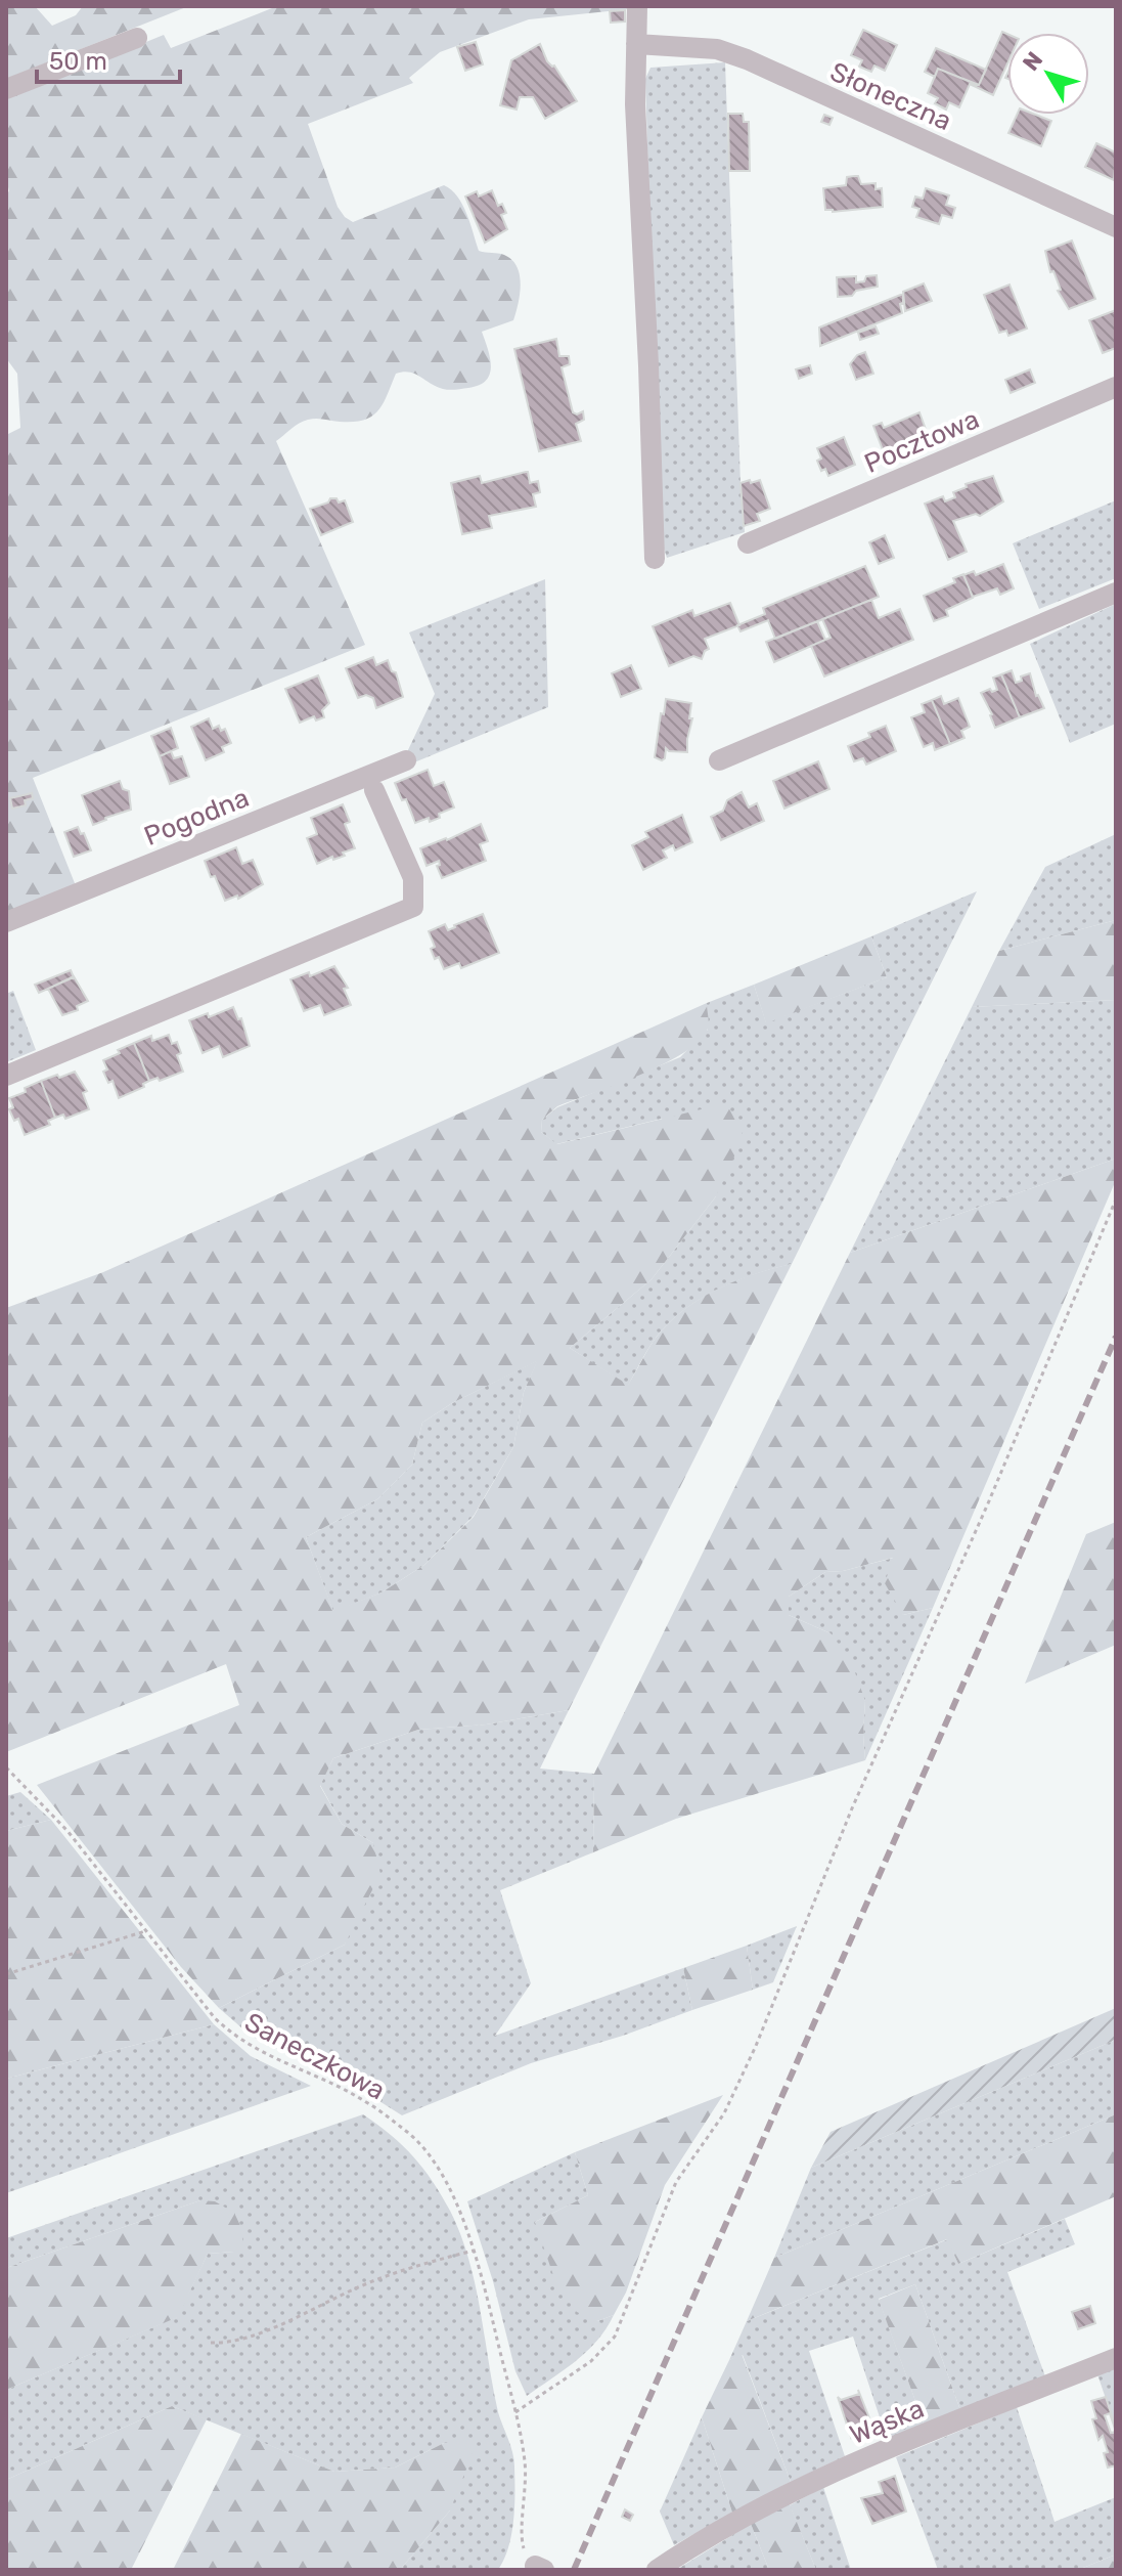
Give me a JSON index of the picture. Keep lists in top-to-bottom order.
{
  "streets": {
    "street": [
      "Słoneczna",
      "Pocztowa",
      "Pogodna",
      "Wąska"
    ],
    "path": ["Saneczkowa"]
  },
  "scale_bar": "50 m",
  "north": "top left"
}
